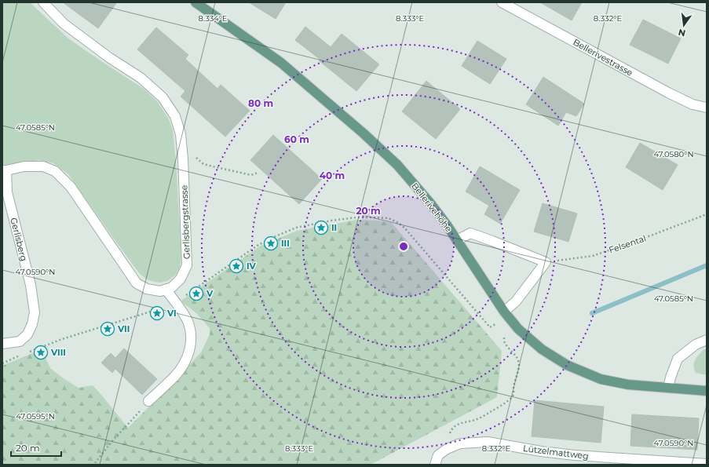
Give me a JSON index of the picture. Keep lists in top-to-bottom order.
{
  "streets": {
    "main road": ["Bellerivehöhe"],
    "street": [
      "Bellerivestrasse",
      "Gerlisbergstrasse",
      "Gerlisberg",
      "Lützelmattweg"
    ],
    "path": ["Felsental"]
  },
  "places": {
    "place": [
      "II",
      "III",
      "IV",
      "V",
      "VI",
      "VII",
      "VIII"
    ]
  },
  "scale_bar": "20 m",
  "north": "bottom",
  "coordinates": [
    "8.334°E",
    "8.333°E",
    "8.332°E",
    "47.0585°N",
    "47.0580°N",
    "47.0590°N",
    "47.0595°N"
  ],
  "rings": [
    "80 m",
    "60 m",
    "40 m",
    "20 m"
  ]
}
